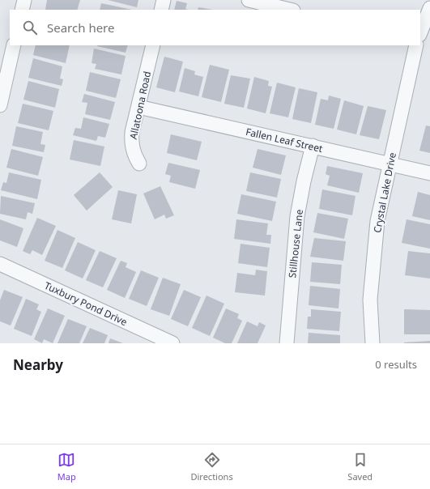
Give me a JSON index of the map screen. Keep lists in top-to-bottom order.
{
  "streets": {
    "street": [
      "Allatoona Road",
      "Fallen Leaf Street",
      "Crystal Lake Drive",
      "Stillhouse Lane",
      "Tuxbury Pond Drive"
    ]
  },
  "crossings": [
    ["Allatoona Road", "Fallen Leaf Street"],
    ["Fallen Leaf Street", "Crystal Lake Drive"],
    ["Fallen Leaf Street", "Stillhouse Lane"]
  ],
  "page": {
    "search": "Search here",
    "heading": ["Nearby", "0 results"],
    "nav": ["Map", "Directions", "Saved"]
  }
}
